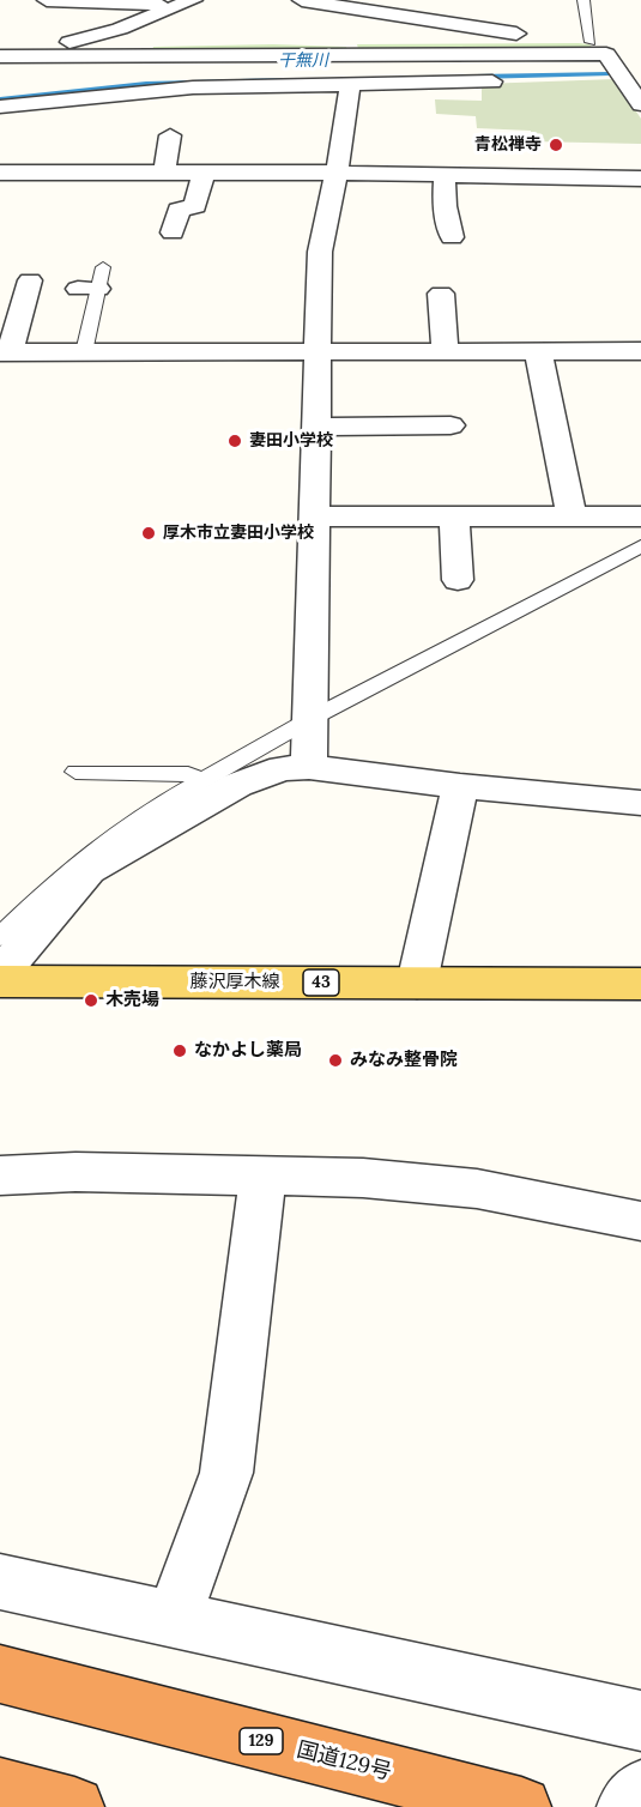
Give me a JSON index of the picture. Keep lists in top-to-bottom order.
{
  "streets": {
    "highway": ["129", "国道129号"],
    "main road": ["藤沢厚木線", "43"]
  },
  "water": ["干無川"],
  "places": [
    "青松禅寺",
    "妻田小学校",
    "厚木市立妻田小学校",
    "木売場",
    "なかよし薬局",
    "みなみ整骨院"
  ]
}
